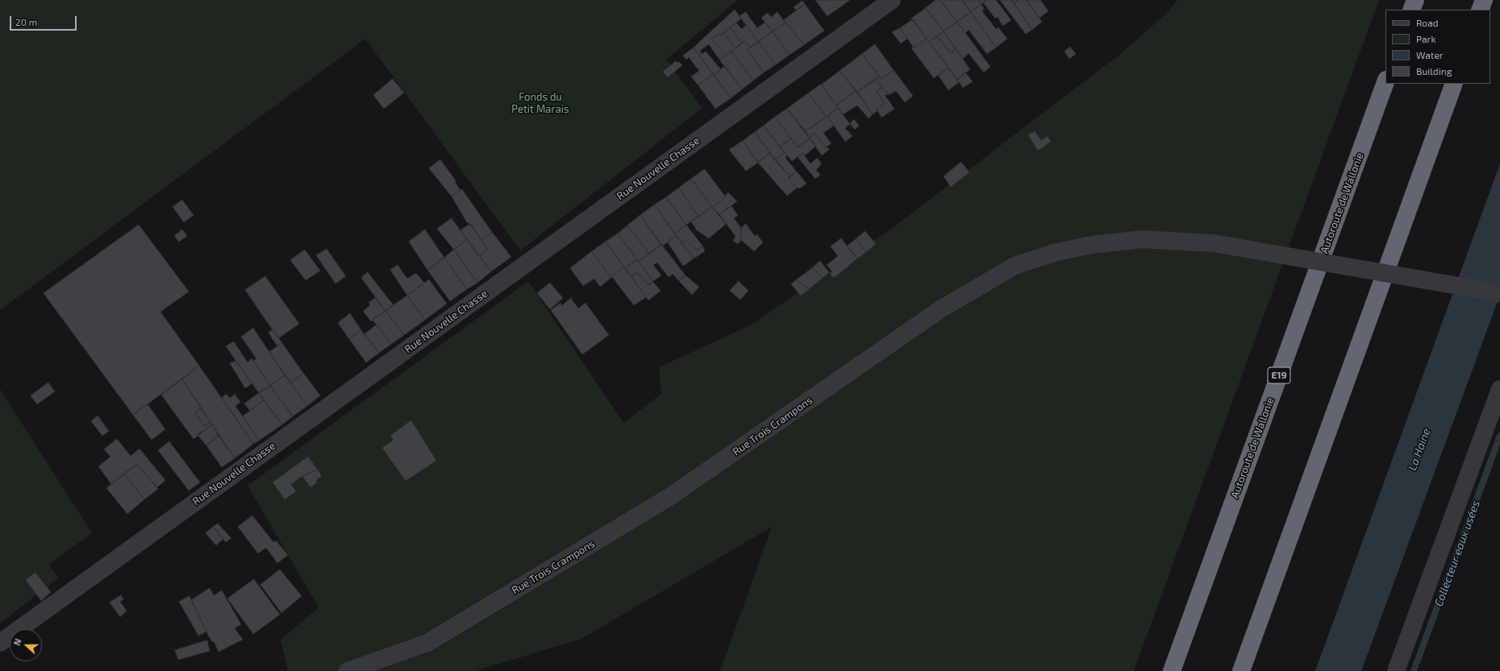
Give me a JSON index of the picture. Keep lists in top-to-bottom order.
{
  "streets": {
    "highway": ["Autoroute de Wallonie", "E19"],
    "street": ["Rue Nouvelle Chasse", "Rue Trois Crampons"]
  },
  "water": ["La Haine", "Collecteur eaux usées"],
  "parks": ["Fonds du Petit Marais"],
  "legend": [
    "Road",
    "Park",
    "Water",
    "Building"
  ],
  "scale_bar": "20 m",
  "north": "left"
}
